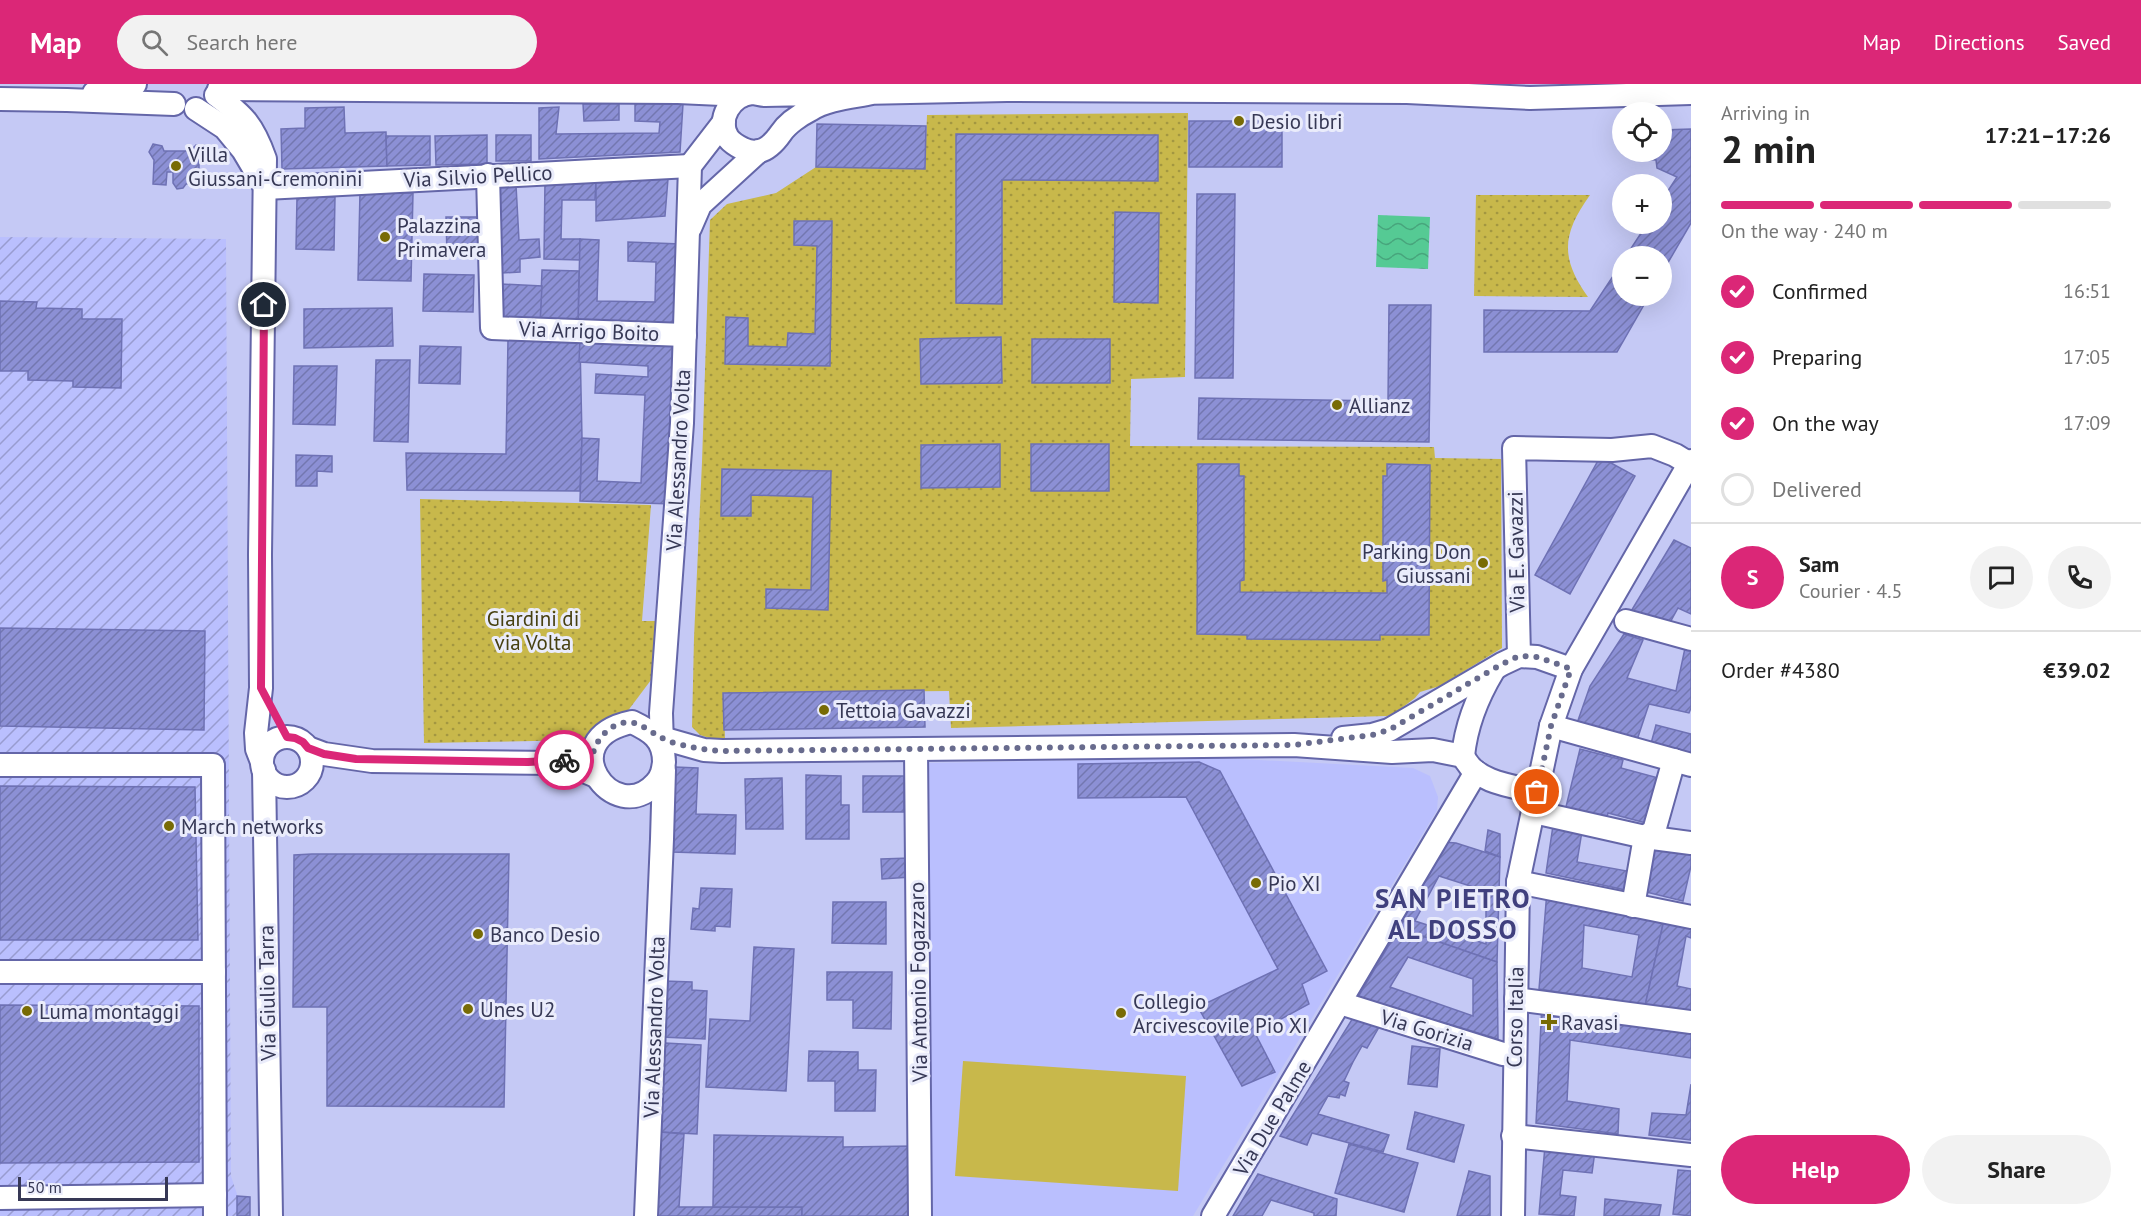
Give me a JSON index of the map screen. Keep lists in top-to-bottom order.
{
  "streets": {
    "street": [
      "Via Silvio Pellico",
      "Via Arrigo Boito",
      "Via Alessandro Volta",
      "Via E. Gavazzi",
      "Via Antonio Fogazzaro",
      "Via Giulio Tarra",
      "Corso Italia",
      "Via Gorizia",
      "Via Due Palme"
    ]
  },
  "crossings": [
    ["Via Silvio Pellico", "Via Arrigo Boito"],
    ["Via Silvio Pellico", "Via Alessandro Volta"],
    ["Via Silvio Pellico", "Via Giulio Tarra"],
    ["Via Arrigo Boito", "Via Alessandro Volta"],
    ["Via E. Gavazzi", "Corso Italia"],
    ["Corso Italia", "Via Gorizia"],
    ["Via Gorizia", "Via Due Palme"]
  ],
  "districts": ["SAN PIETRO AL DOSSO"],
  "parks": ["Giardini di via Volta"],
  "places": {
    "other": [
      "Desio libri",
      "Villa Giussani-Cremonini",
      "Palazzina Primavera",
      "Allianz",
      "Parking Don Giussani",
      "Tettoia Gavazzi",
      "March networks",
      "Pio XI",
      "Banco Desio",
      "Unes U2",
      "Luma montaggi",
      "Collegio Arcivescovile Pio XI"
    ],
    "health": ["Ravasi"]
  },
  "scale_bar": "50 m",
  "page": {
    "header": "Map",
    "search": "Search here",
    "nav": ["Map", "Directions", "Saved"],
    "heading": ["2 min", "Arriving in", "17:21–17:26"],
    "panel": [
      "Sam",
      "Courier · 4.5",
      "Order #4380",
      "€39.02"
    ],
    "map_buttons": ["+", "−"],
    "bar": "On the way · 240 m",
    "list": [
      ["Confirmed", "16:51"],
      ["Preparing", "17:05"],
      ["On the way", "17:09"],
      "Delivered"
    ],
    "round": "S",
    "buttons": ["Help", "Share"],
    "scale": "50 m"
  }
}
